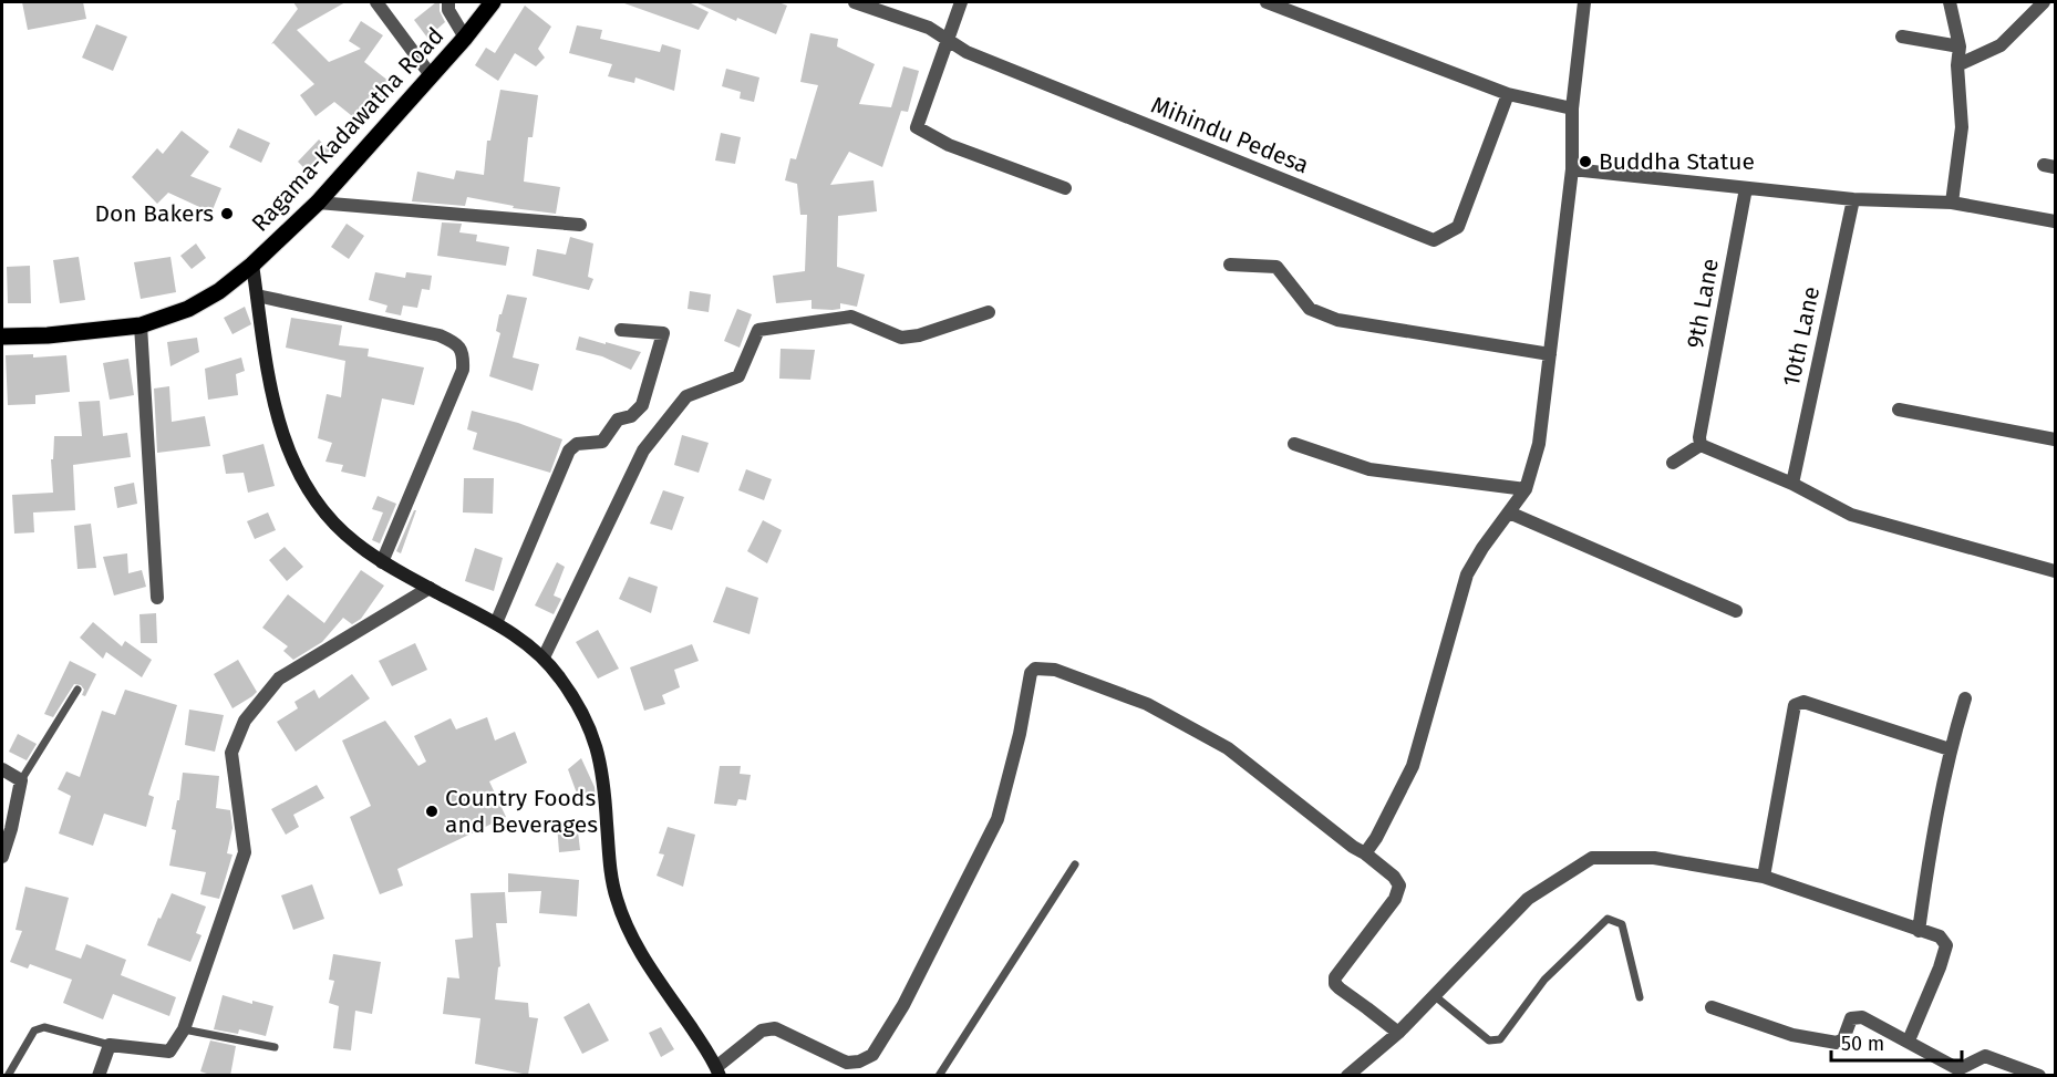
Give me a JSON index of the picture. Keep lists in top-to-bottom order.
{
  "streets": {
    "main road": ["Ragama-Kadawatha Road"],
    "street": ["Mihindu Pedesa", "9th Lane", "10th Lane"]
  },
  "places": ["Buddha Statue", "Don Bakers", "Country Foods and Beverages"],
  "scale_bar": "50 m"
}
